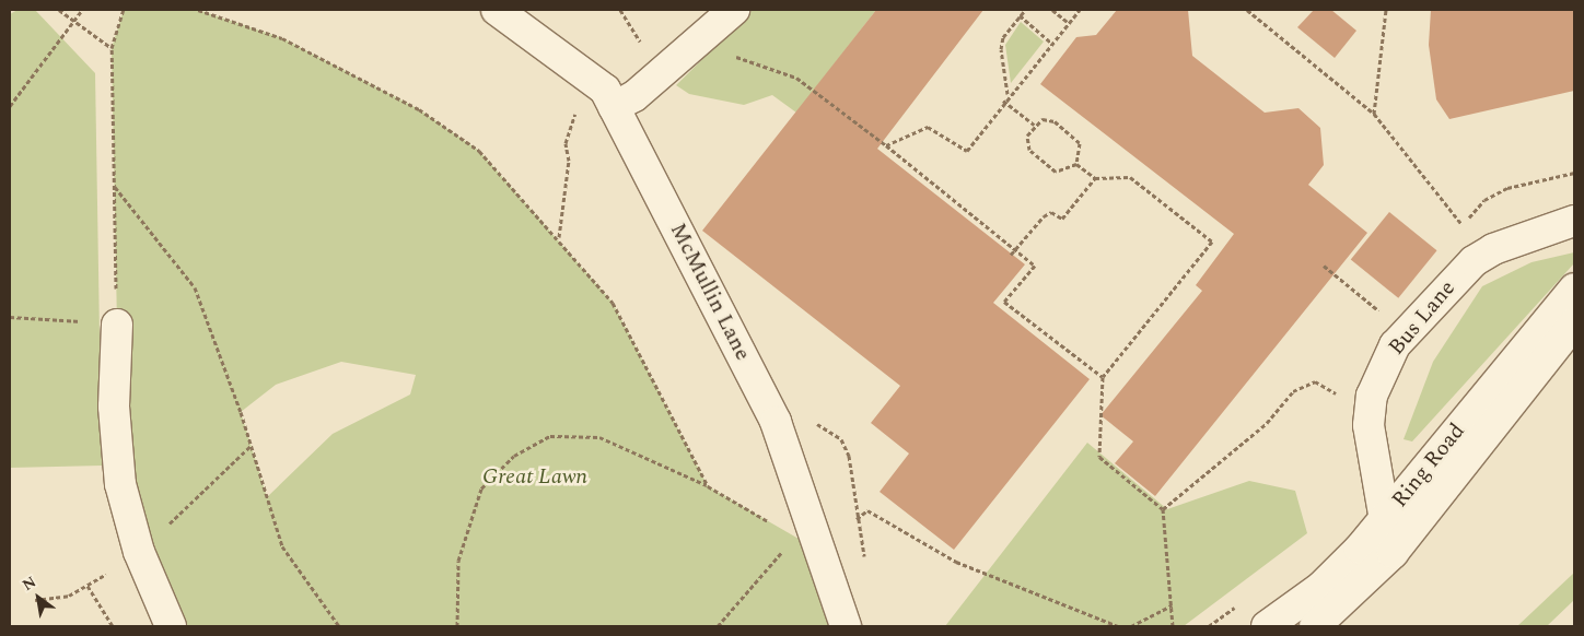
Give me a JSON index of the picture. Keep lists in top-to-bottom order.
{
  "streets": {
    "street": ["McMullin Lane", "Bus Lane", "Ring Road"]
  },
  "crossings": [
    ["Bus Lane", "Ring Road"]
  ],
  "parks": ["Great Lawn"],
  "north": "top left"
}
